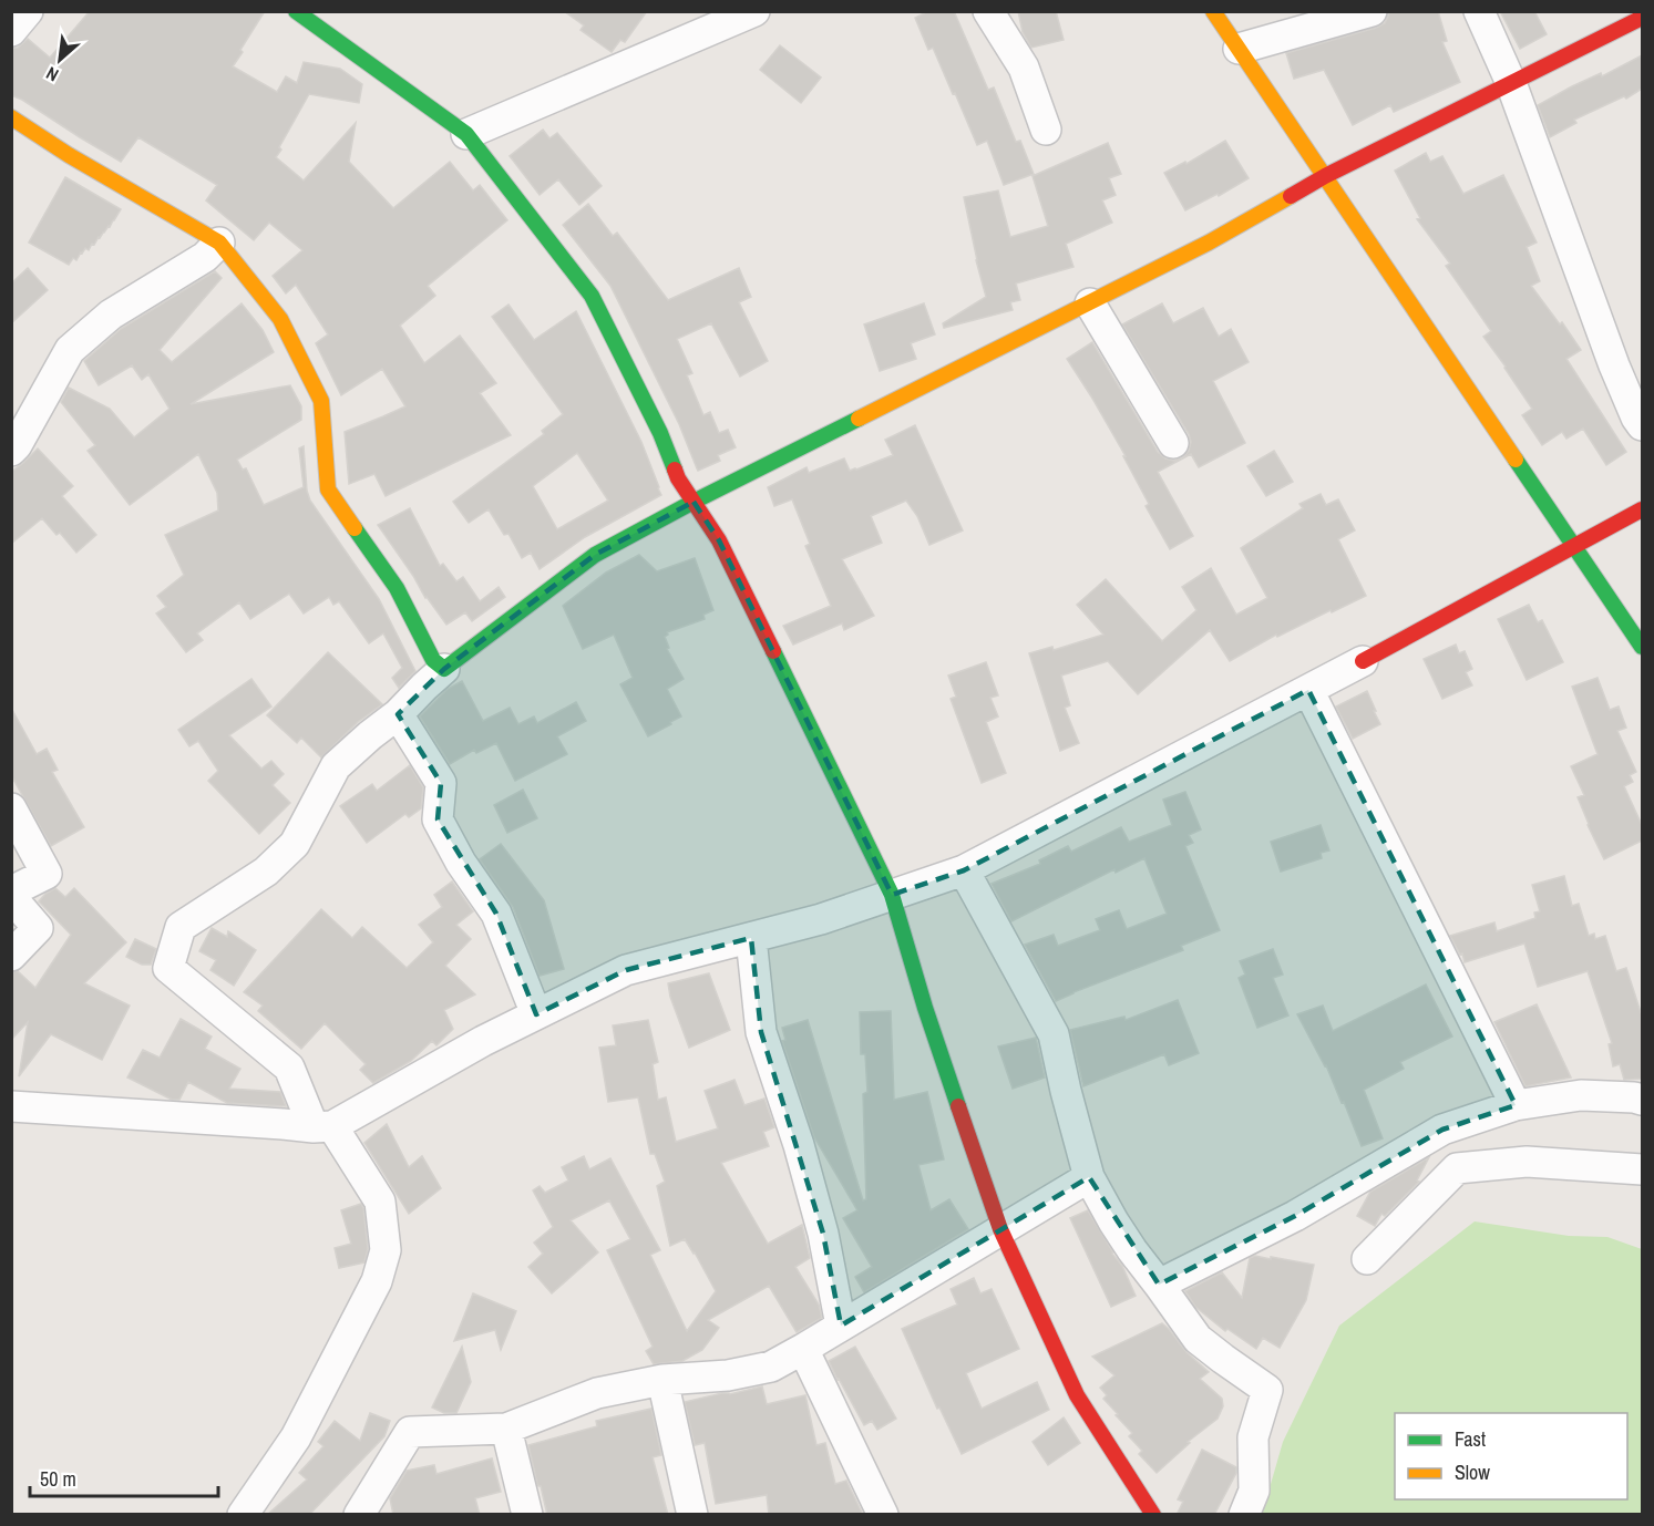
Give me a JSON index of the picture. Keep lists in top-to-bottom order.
{
  "legend": ["Fast", "Slow"],
  "scale_bar": "50 m",
  "north": "bottom left"
}
